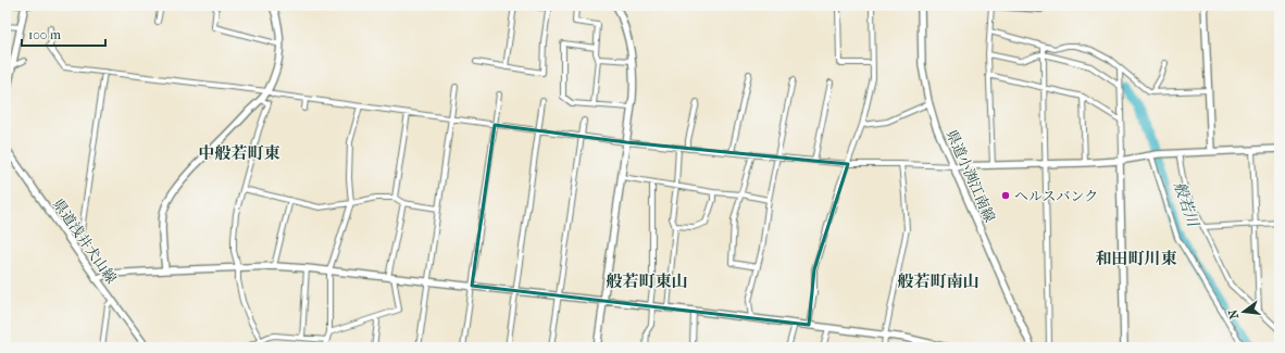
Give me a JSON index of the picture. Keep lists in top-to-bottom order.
{
  "streets": {
    "street": ["県道小渕江南線", "県道浅井犬山線"]
  },
  "districts": [
    "中般若町東",
    "和田町川東",
    "般若町東山",
    "般若町南山"
  ],
  "water": ["般若川"],
  "places": ["ヘルスバンク"],
  "scale_bar": "100 m",
  "north": "left"
}
